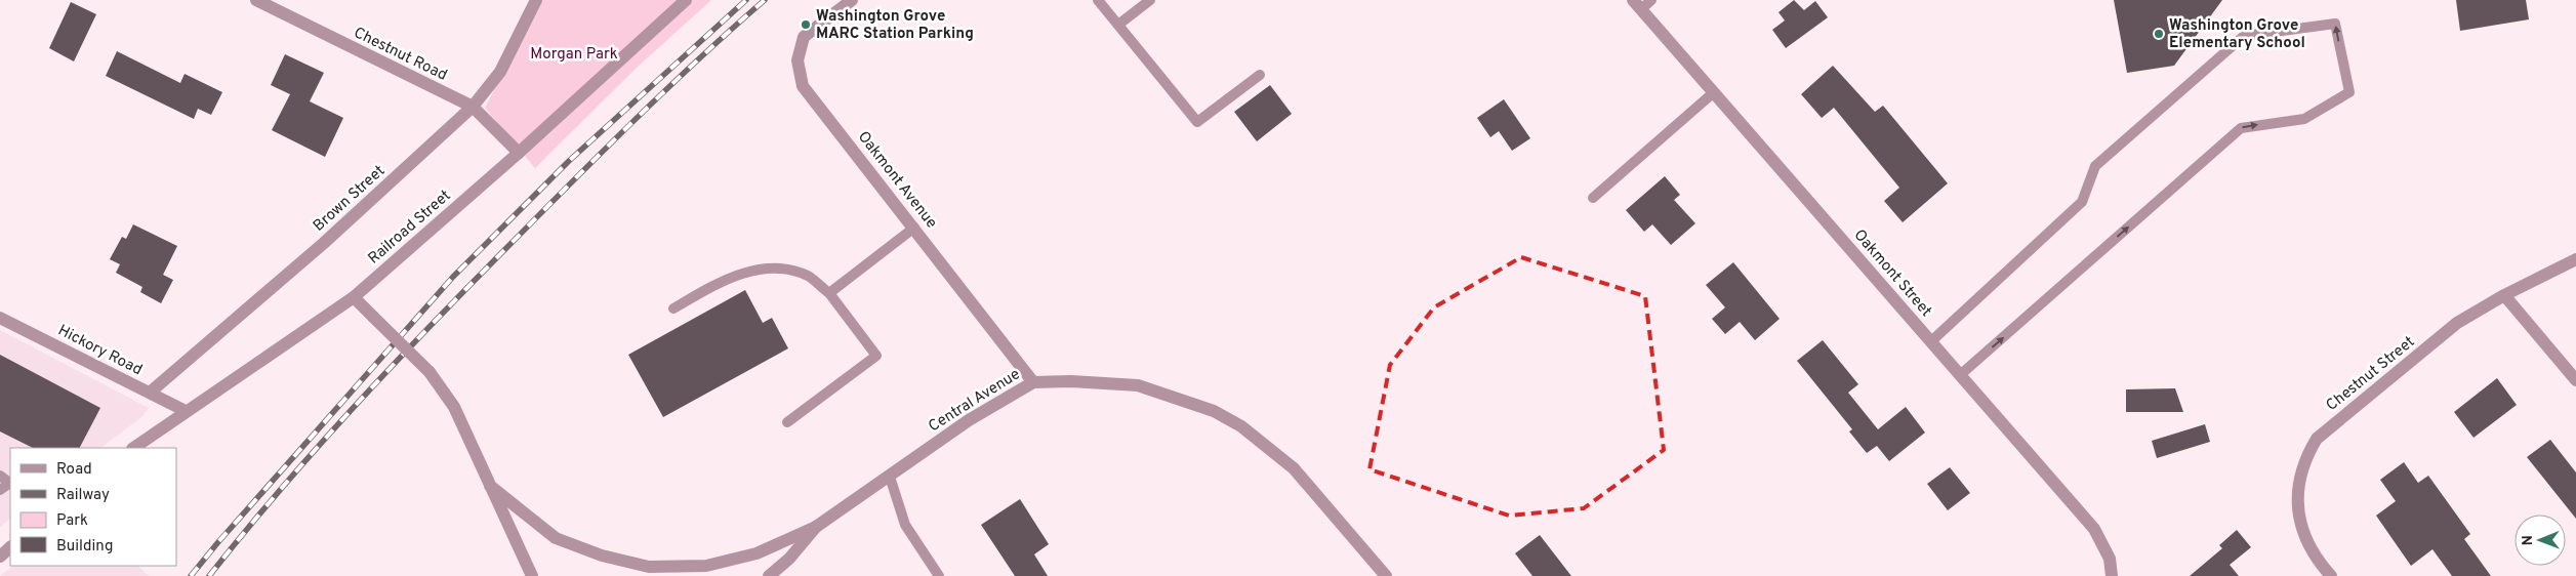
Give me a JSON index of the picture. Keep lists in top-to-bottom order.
{
  "streets": {
    "street": [
      "Chestnut Road",
      "Oakmont Avenue",
      "Brown Street",
      "Railroad Street",
      "Oakmont Street",
      "Hickory Road",
      "Chestnut Street",
      "Central Avenue"
    ]
  },
  "crossings": [
    ["Chestnut Road", "Brown Street"],
    ["Chestnut Road", "Railroad Street"],
    ["Oakmont Avenue", "Central Avenue"],
    ["Brown Street", "Hickory Road"],
    ["Railroad Street", "Hickory Road"]
  ],
  "parks": ["Morgan Park"],
  "places": ["Washington Grove MARC Station Parking", "Washington Grove Elementary School"],
  "legend": [
    "Road",
    "Railway",
    "Park",
    "Building"
  ],
  "north": "left"
}
